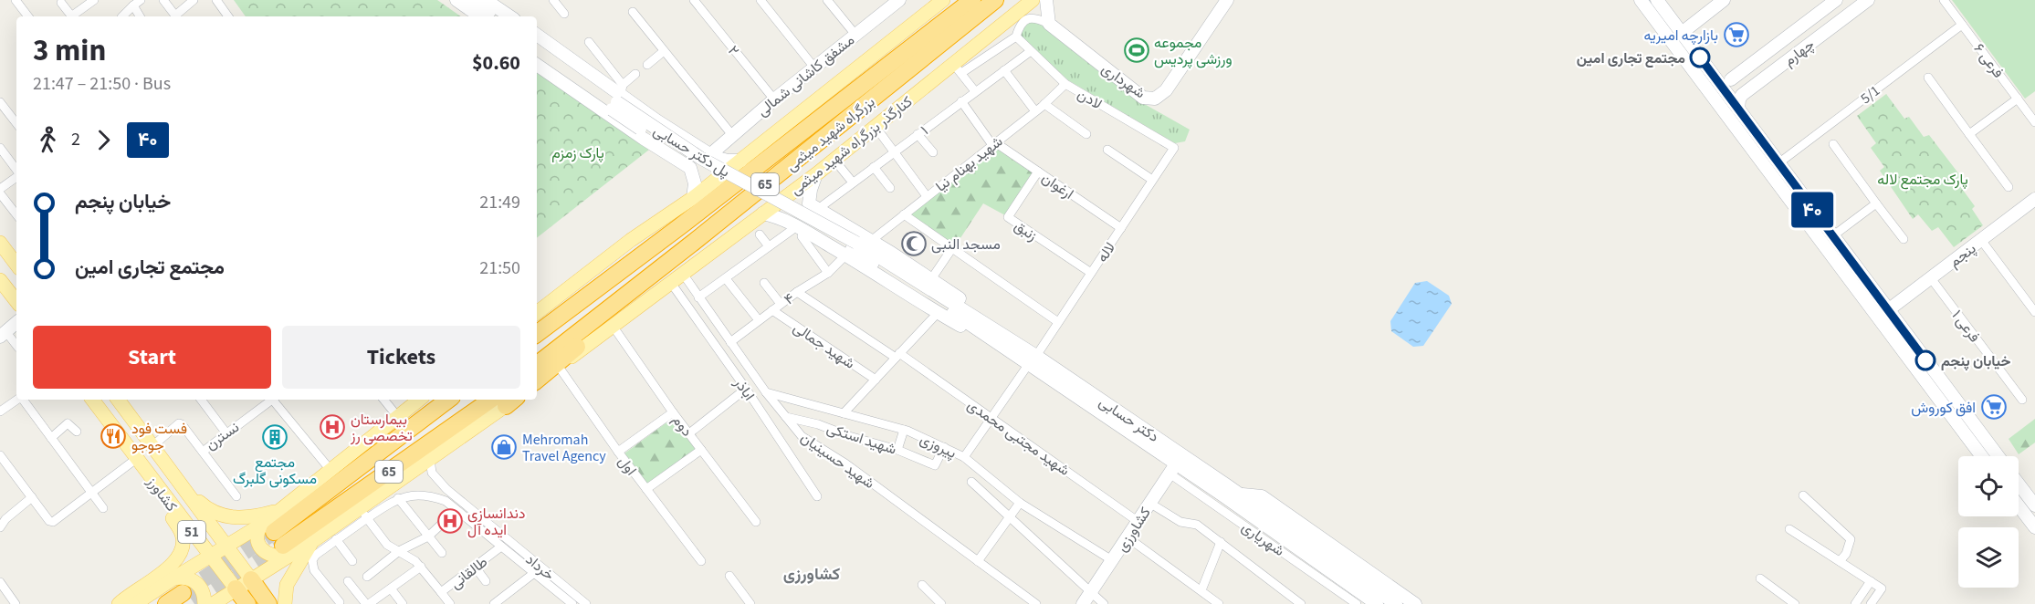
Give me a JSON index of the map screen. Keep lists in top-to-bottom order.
{
  "streets": {
    "highway": ["بزرگراه شهید میثمی", "65", "51"],
    "main road": [
      "چهارم",
      "مشفق کاشانی شمالی",
      "شهرداری",
      "کنارگذر بزرگراه شهید میثمی",
      "پل دکتر حسابی",
      "پنجم",
      "دکتر حسابی",
      "کشاورز",
      "کشاورزی"
    ],
    "street": [
      "۲",
      "فرعی ۶",
      "5/1",
      "لادن",
      "۱",
      "شهید بهنام نیا",
      "ارغوان",
      "زنبق",
      "لاله",
      "۴",
      "فرعی ۱",
      "شهید جمالی",
      "اباذر",
      "دوم",
      "نسترن",
      "شهید مجتبی محمدی",
      "شهید استکی",
      "پیروزی",
      "شهید حسینیان",
      "اول",
      "شهریاری",
      "خرداد",
      "طالقانی"
    ]
  },
  "crossings": [
    ["۲", "مشفق کاشانی شمالی"],
    ["فرعی ۶", "5/1"],
    ["لادن", "۱"],
    ["لادن", "شهید بهنام نیا"],
    ["لادن", "لاله"],
    ["کنارگذر بزرگراه شهید میثمی", "اباذر"],
    ["کنارگذر بزرگراه شهید میثمی", "دوم"],
    ["کنارگذر بزرگراه شهید میثمی", "شهید حسینیان"],
    ["کنارگذر بزرگراه شهید میثمی", "اول"],
    ["پل دکتر حسابی", "۴"],
    ["پل دکتر حسابی", "دکتر حسابی"],
    ["شهید بهنام نیا", "ارغوان"],
    ["ارغوان", "زنبق"],
    ["ارغوان", "لاله"],
    ["زنبق", "لاله"],
    ["لاله", "دکتر حسابی"],
    ["لاله", "شهید مجتبی محمدی"],
    ["لاله", "پیروزی"],
    ["پنجم", "فرعی ۱"],
    ["۴", "شهید جمالی"],
    ["۴", "دکتر حسابی"],
    ["۴", "شهید مجتبی محمدی"],
    ["۴", "شهید حسینیان"],
    ["دکتر حسابی", "کشاورزی"],
    ["دکتر حسابی", "شهریاری"],
    ["نسترن", "کشاورز"],
    ["شهید مجتبی محمدی", "کشاورزی"],
    ["شهید استکی", "پیروزی"],
    ["شهید استکی", "شهید حسینیان"],
    ["پیروزی", "شهید حسینیان"],
    ["پیروزی", "کشاورزی"],
    ["کشاورز", "51"],
    ["کشاورزی", "شهریاری"],
    ["خرداد", "طالقانی"]
  ],
  "districts": ["کشاورزی"],
  "parks": ["پارک زمزم", "پارک مجتمع لاله"],
  "places": {
    "supermarket": ["بازارچه امیریه", "افق کوروش"],
    "sports": ["مجموعه ورزشی پردیس"],
    "other": ["مجتمع تجاری امین", "خیابان پنجم"],
    "mosque": ["مسجد النبی"],
    "hospital": ["بیمارستان تخصصی رز", "دندانسازی ایده آل"],
    "restaurant": ["فست فود جوجو"],
    "building": ["مجتمع مسکونی گلبرگ"],
    "shop": ["Mehromah Travel Agency"]
  },
  "lines": ["bus line ۴۰"],
  "page": {
    "on_map": "۴۰",
    "heading": ["3 min", "21:47 – 21:50 · Bus", "$0.60"],
    "legs": ["2", "۴۰"],
    "list": [
      {
        "name": "خیابان پنجم",
        "value": "21:49"
      },
      {
        "name": "مجتمع تجاری امین",
        "value": "21:50"
      }
    ],
    "buttons": ["Start", "Tickets"]
  }
}
